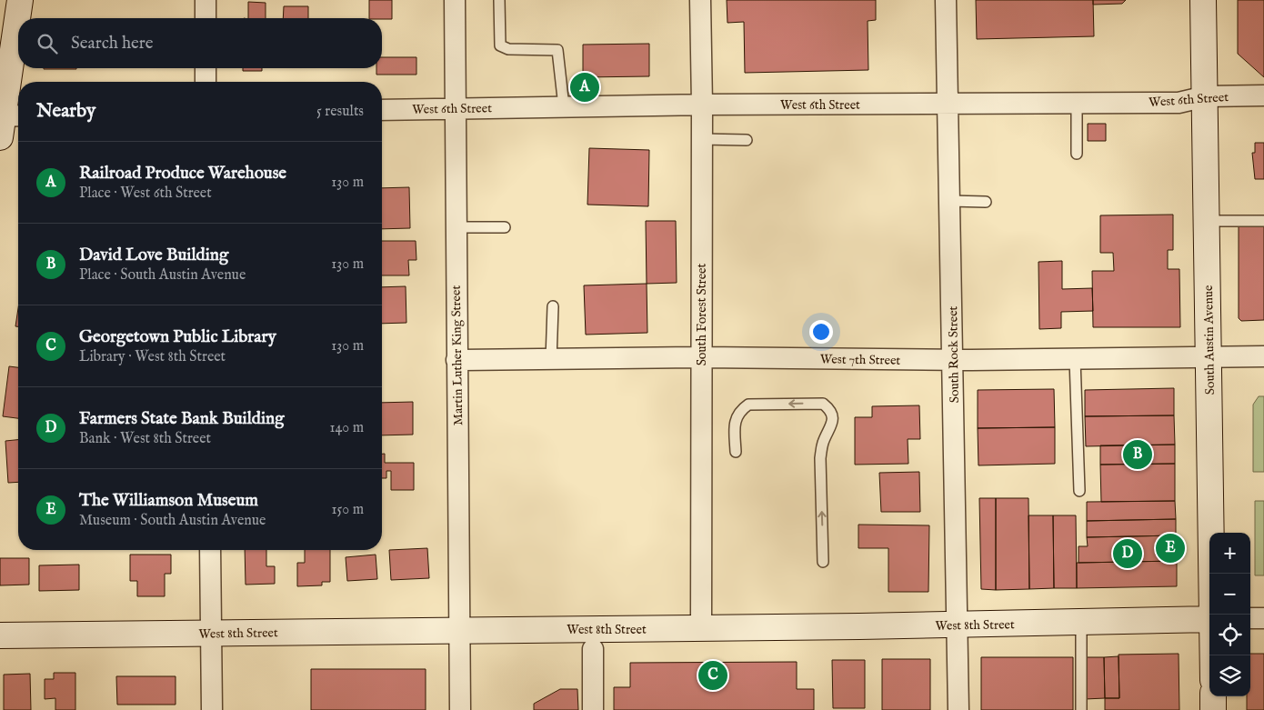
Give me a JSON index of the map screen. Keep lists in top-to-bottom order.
{
  "streets": {
    "street": [
      "West 6th Street",
      "South Forest Street",
      "South Austin Avenue",
      "South Rock Street",
      "Martin Luther King Street",
      "West 7th Street",
      "West 8th Street"
    ]
  },
  "crossings": [
    ["West 6th Street", "South Forest Street"],
    ["West 6th Street", "South Austin Avenue"],
    ["West 6th Street", "South Rock Street"],
    ["West 6th Street", "Martin Luther King Street"],
    ["South Forest Street", "West 7th Street"],
    ["South Forest Street", "West 8th Street"],
    ["South Austin Avenue", "West 7th Street"],
    ["South Rock Street", "West 7th Street"],
    ["South Rock Street", "West 8th Street"],
    ["Martin Luther King Street", "West 7th Street"],
    ["Martin Luther King Street", "West 8th Street"]
  ],
  "page": {
    "search": "Search here",
    "pins": [
      "A",
      "B",
      "E",
      "D",
      "C"
    ],
    "heading": ["Nearby", "5 results"],
    "list": [
      {
        "mark": "A",
        "name": "Railroad Produce Warehouse",
        "note": "Place · West 6th Street",
        "value": "130 m"
      },
      {
        "mark": "B",
        "name": "David Love Building",
        "note": "Place · South Austin Avenue",
        "value": "130 m"
      },
      {
        "mark": "C",
        "name": "Georgetown Public Library",
        "note": "Library · West 8th Street",
        "value": "130 m"
      },
      {
        "mark": "D",
        "name": "Farmers State Bank Building",
        "note": "Bank · West 8th Street",
        "value": "140 m"
      },
      {
        "mark": "E",
        "name": "The Williamson Museum",
        "note": "Museum · South Austin Avenue",
        "value": "150 m"
      }
    ],
    "map_buttons": ["+", "−"]
  }
}
